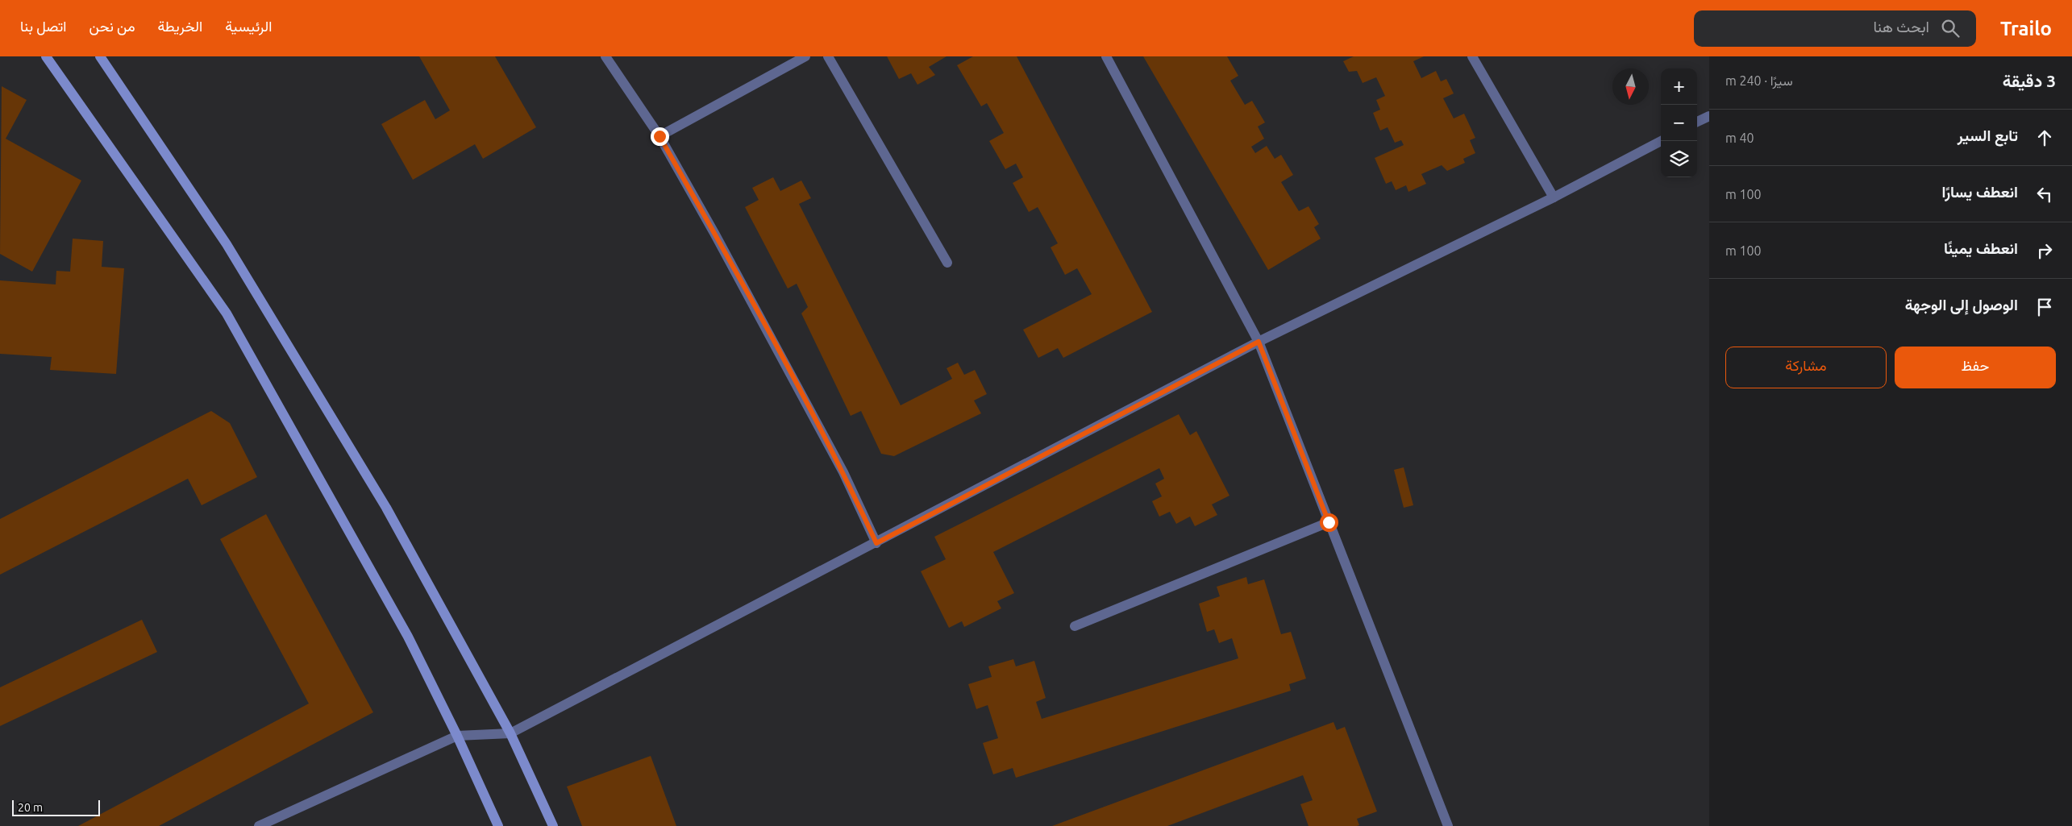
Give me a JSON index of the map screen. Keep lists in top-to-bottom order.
{
  "scale_bar": "20 m",
  "north": "bottom",
  "page": {
    "header": "Trailo",
    "search": "ابحث هنا",
    "nav": [
      "الرئيسية",
      "الخريطة",
      "من نحن",
      "اتصل بنا"
    ],
    "heading": ["3 دقيقة", "سيرًا · 240 m"],
    "map_buttons": ["+", "−"],
    "list": [
      ["تابع السير", "40 m"],
      ["انعطف يسارًا", "100 m"],
      ["انعطف يمينًا", "100 m"],
      "الوصول إلى الوجهة"
    ],
    "buttons": ["حفظ", "مشاركة"],
    "scale": "20 m"
  }
}
